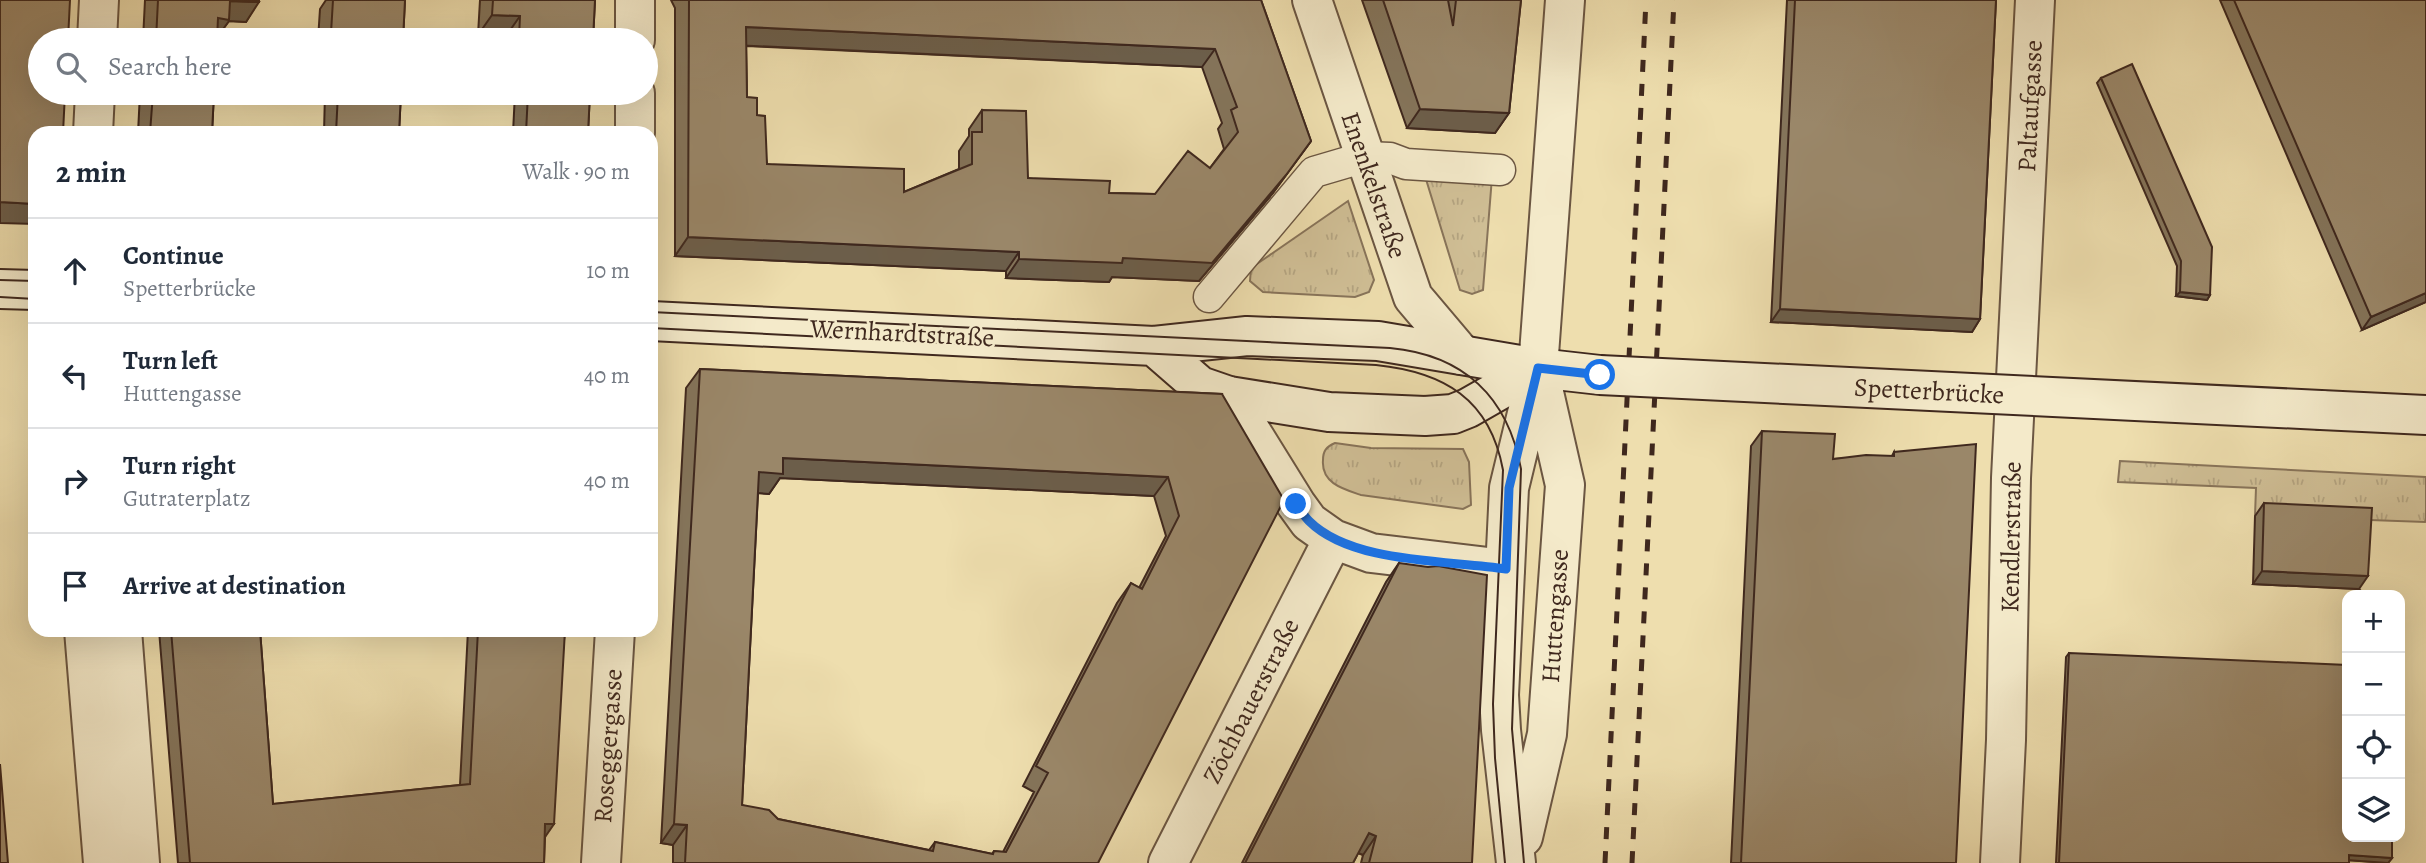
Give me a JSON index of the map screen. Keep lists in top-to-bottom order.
{
  "streets": {
    "street": [
      "Paltaufgasse",
      "Enenkelstraße",
      "Wernhardtstraße",
      "Spetterbrücke",
      "Kendlerstraße",
      "Huttengasse",
      "Zöchbauerstraße",
      "Roseggergasse"
    ]
  },
  "crossings": [
    ["Paltaufgasse", "Kendlerstraße"],
    ["Enenkelstraße", "Wernhardtstraße"],
    ["Wernhardtstraße", "Spetterbrücke"],
    ["Wernhardtstraße", "Huttengasse"],
    ["Spetterbrücke", "Huttengasse"]
  ],
  "page": {
    "search": "Search here",
    "heading": ["2 min", "Walk · 90 m"],
    "list": [
      ["Continue", "Spetterbrücke", "10 m"],
      ["Turn left", "Huttengasse", "40 m"],
      ["Turn right", "Gutraterplatz", "40 m"],
      "Arrive at destination"
    ],
    "map_buttons": ["+", "−"]
  }
}
